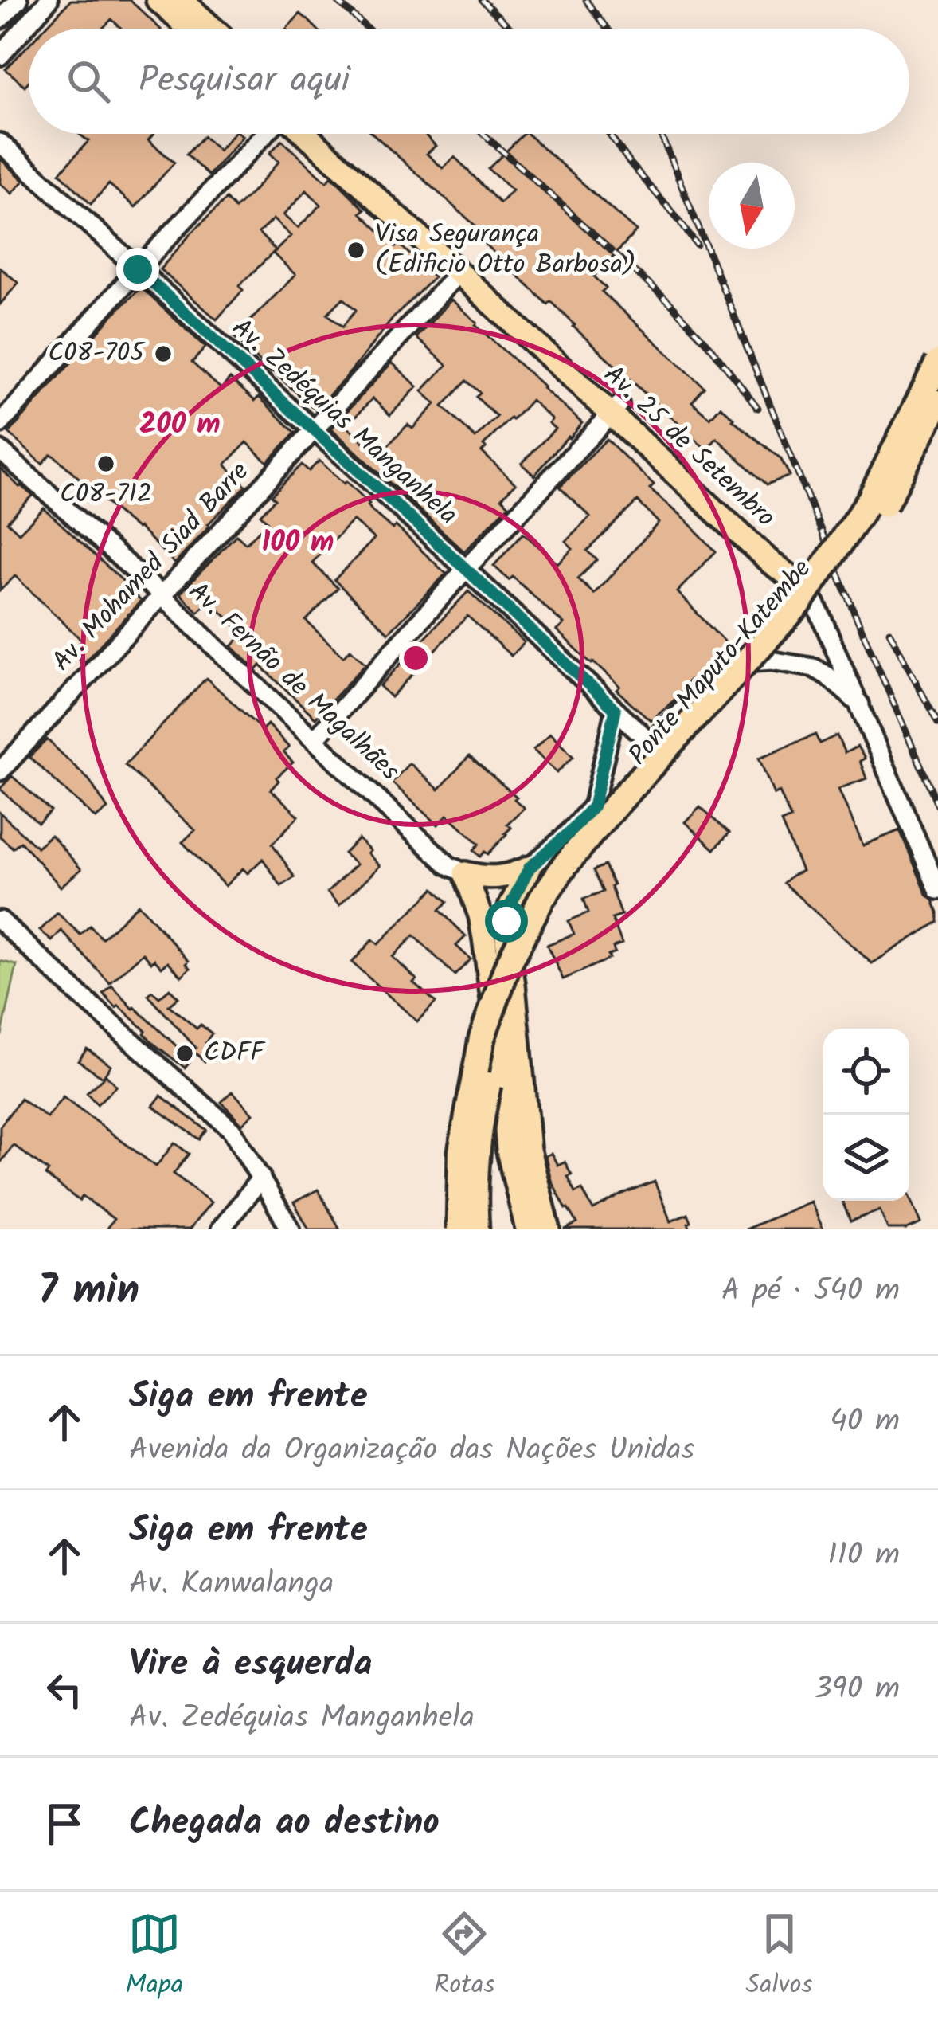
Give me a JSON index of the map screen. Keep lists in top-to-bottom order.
{
  "streets": {
    "highway": ["Ponte Maputo-Katembe"],
    "main road": ["Av. 25 de Setembro"],
    "street": ["Av. Zedéquias Manganhela", "Av. Mohamed Siad Barre", "Av. Fernão de Magalhães"]
  },
  "crossings": [
    ["Av. Zedéquias Manganhela", "Av. Mohamed Siad Barre"],
    ["Av. 25 de Setembro", "Av. Mohamed Siad Barre"],
    ["Av. Mohamed Siad Barre", "Av. Fernão de Magalhães"]
  ],
  "places": [
    "Visa Segurança (Edificio Otto Barbosa)",
    "C08-705",
    "C08-712",
    "CDFF"
  ],
  "north": "bottom",
  "page": {
    "search": "Pesquisar aqui",
    "heading": ["7 min", "A pé · 540 m"],
    "list": [
      ["Siga em frente", "Avenida da Organização das Nações Unidas", "40 m"],
      ["Siga em frente", "Av. Kanwalanga", "110 m"],
      ["Vire à esquerda", "Av. Zedéquias Manganhela", "390 m"],
      "Chegada ao destino"
    ],
    "nav": ["Mapa", "Rotas", "Salvos"]
  },
  "rings": ["200 m", "100 m"]
}
